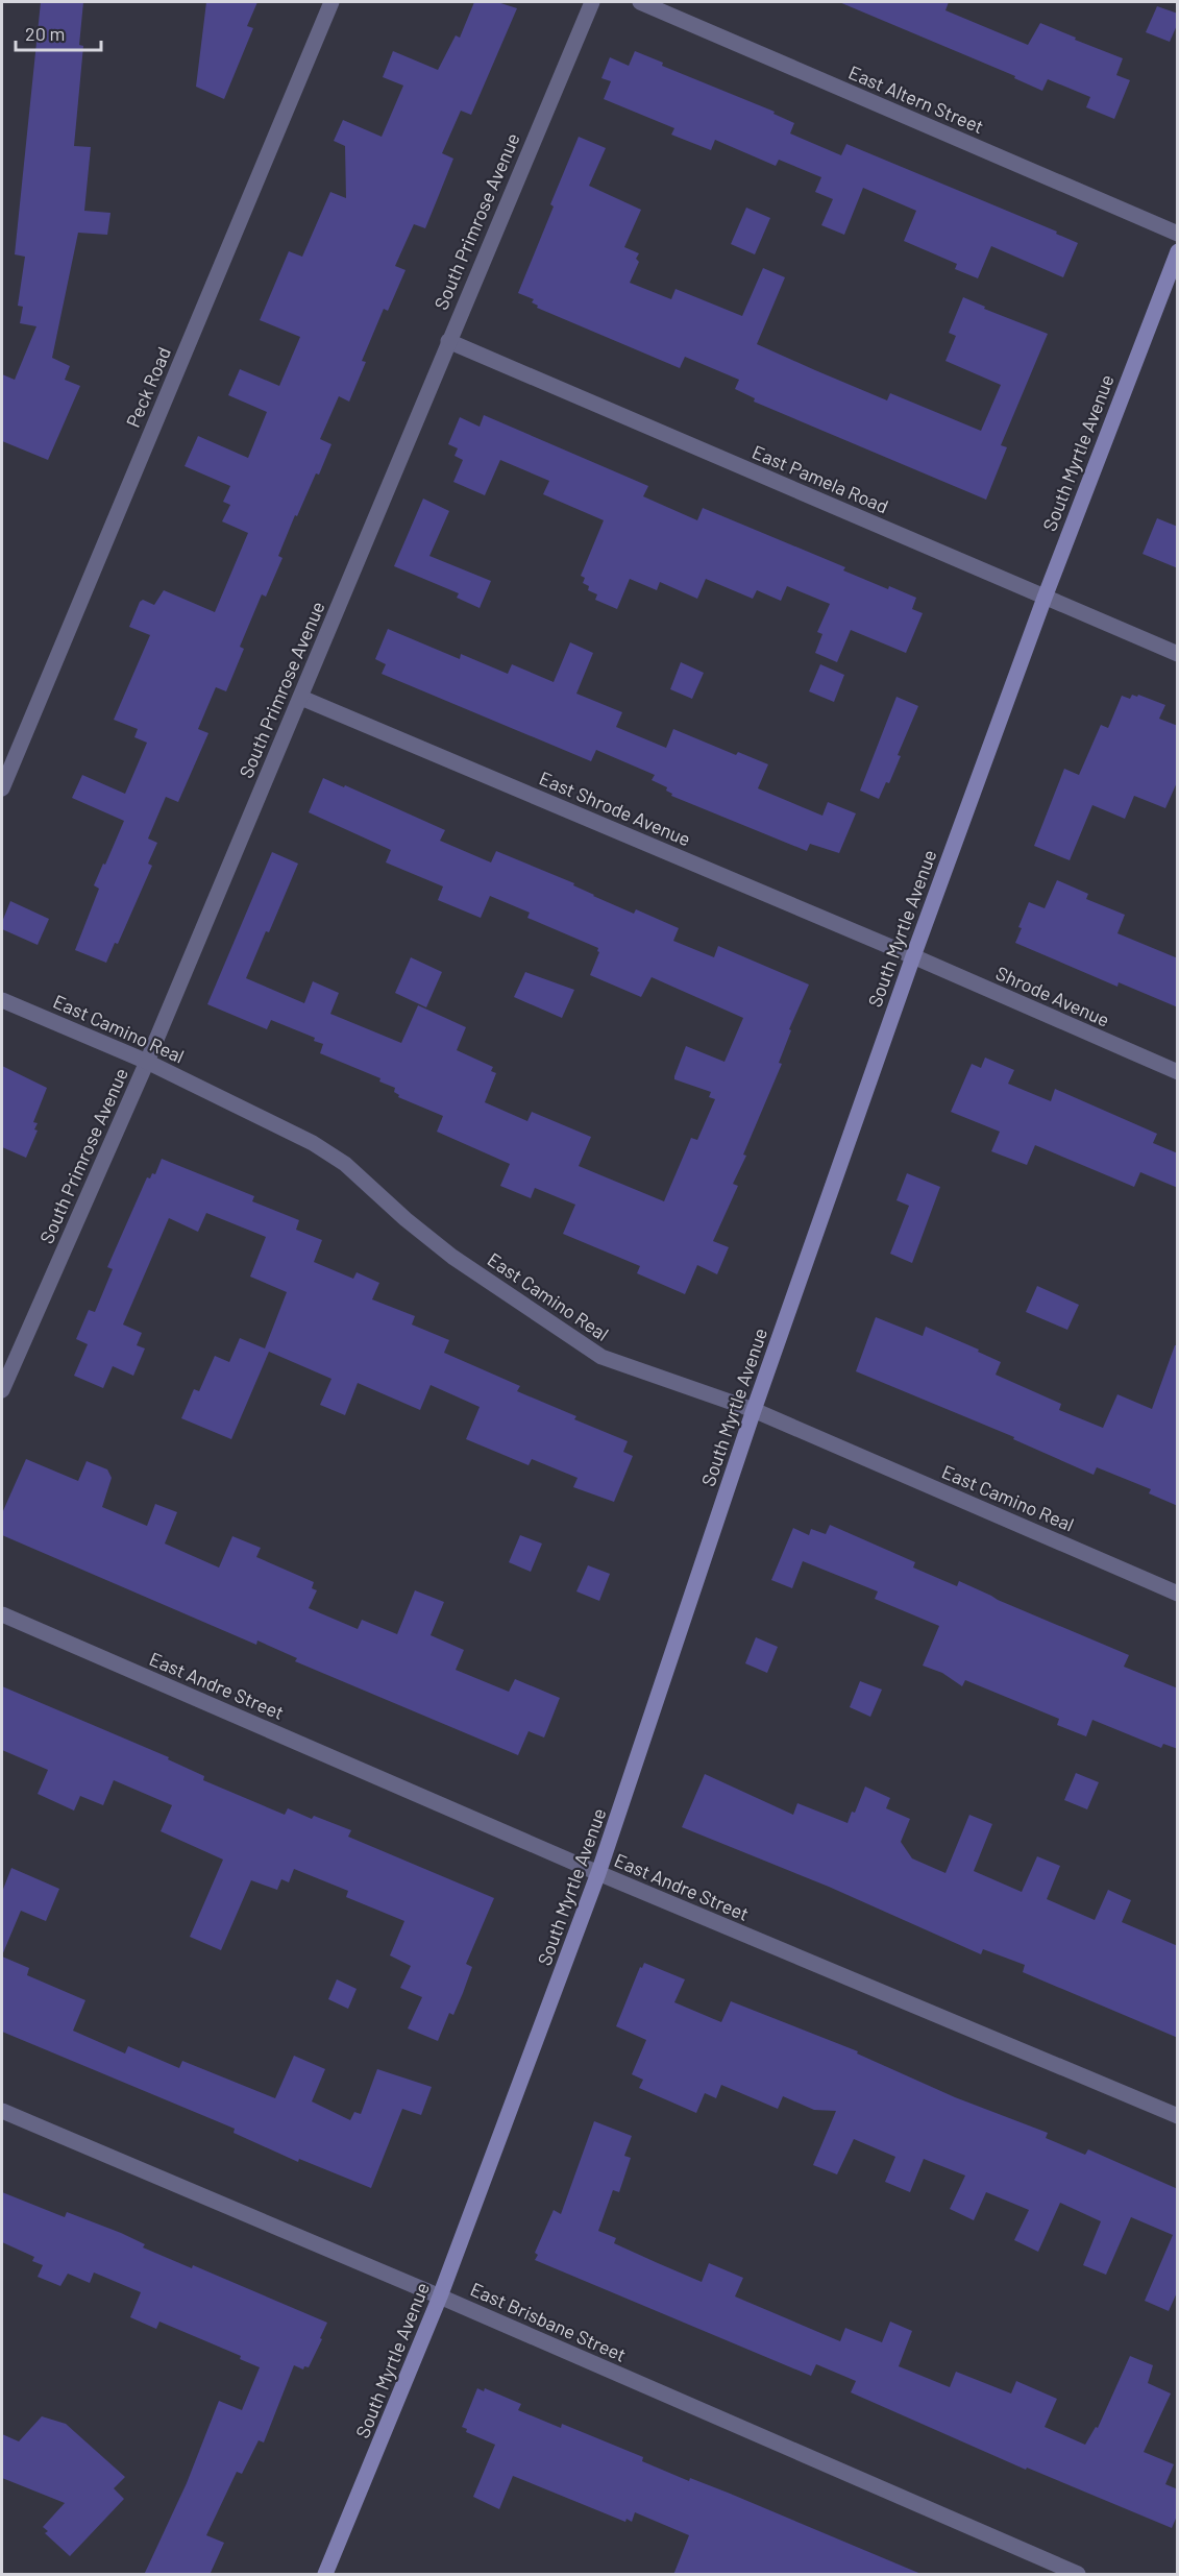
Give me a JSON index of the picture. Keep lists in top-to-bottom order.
{
  "streets": {
    "main road": ["South Myrtle Avenue"],
    "street": [
      "East Altern Street",
      "South Primrose Avenue",
      "Peck Road",
      "East Pamela Road",
      "East Shrode Avenue",
      "Shrode Avenue",
      "East Camino Real",
      "East Andre Street",
      "East Brisbane Street"
    ]
  },
  "crossings": [
    ["South Primrose Avenue", "East Pamela Road"],
    ["South Primrose Avenue", "East Shrode Avenue"],
    ["South Primrose Avenue", "East Camino Real"],
    ["South Myrtle Avenue", "East Pamela Road"],
    ["South Myrtle Avenue", "East Shrode Avenue"],
    ["South Myrtle Avenue", "Shrode Avenue"],
    ["South Myrtle Avenue", "East Camino Real"],
    ["South Myrtle Avenue", "East Andre Street"],
    ["South Myrtle Avenue", "East Brisbane Street"],
    ["East Shrode Avenue", "Shrode Avenue"]
  ],
  "scale_bar": "20 m"
}
